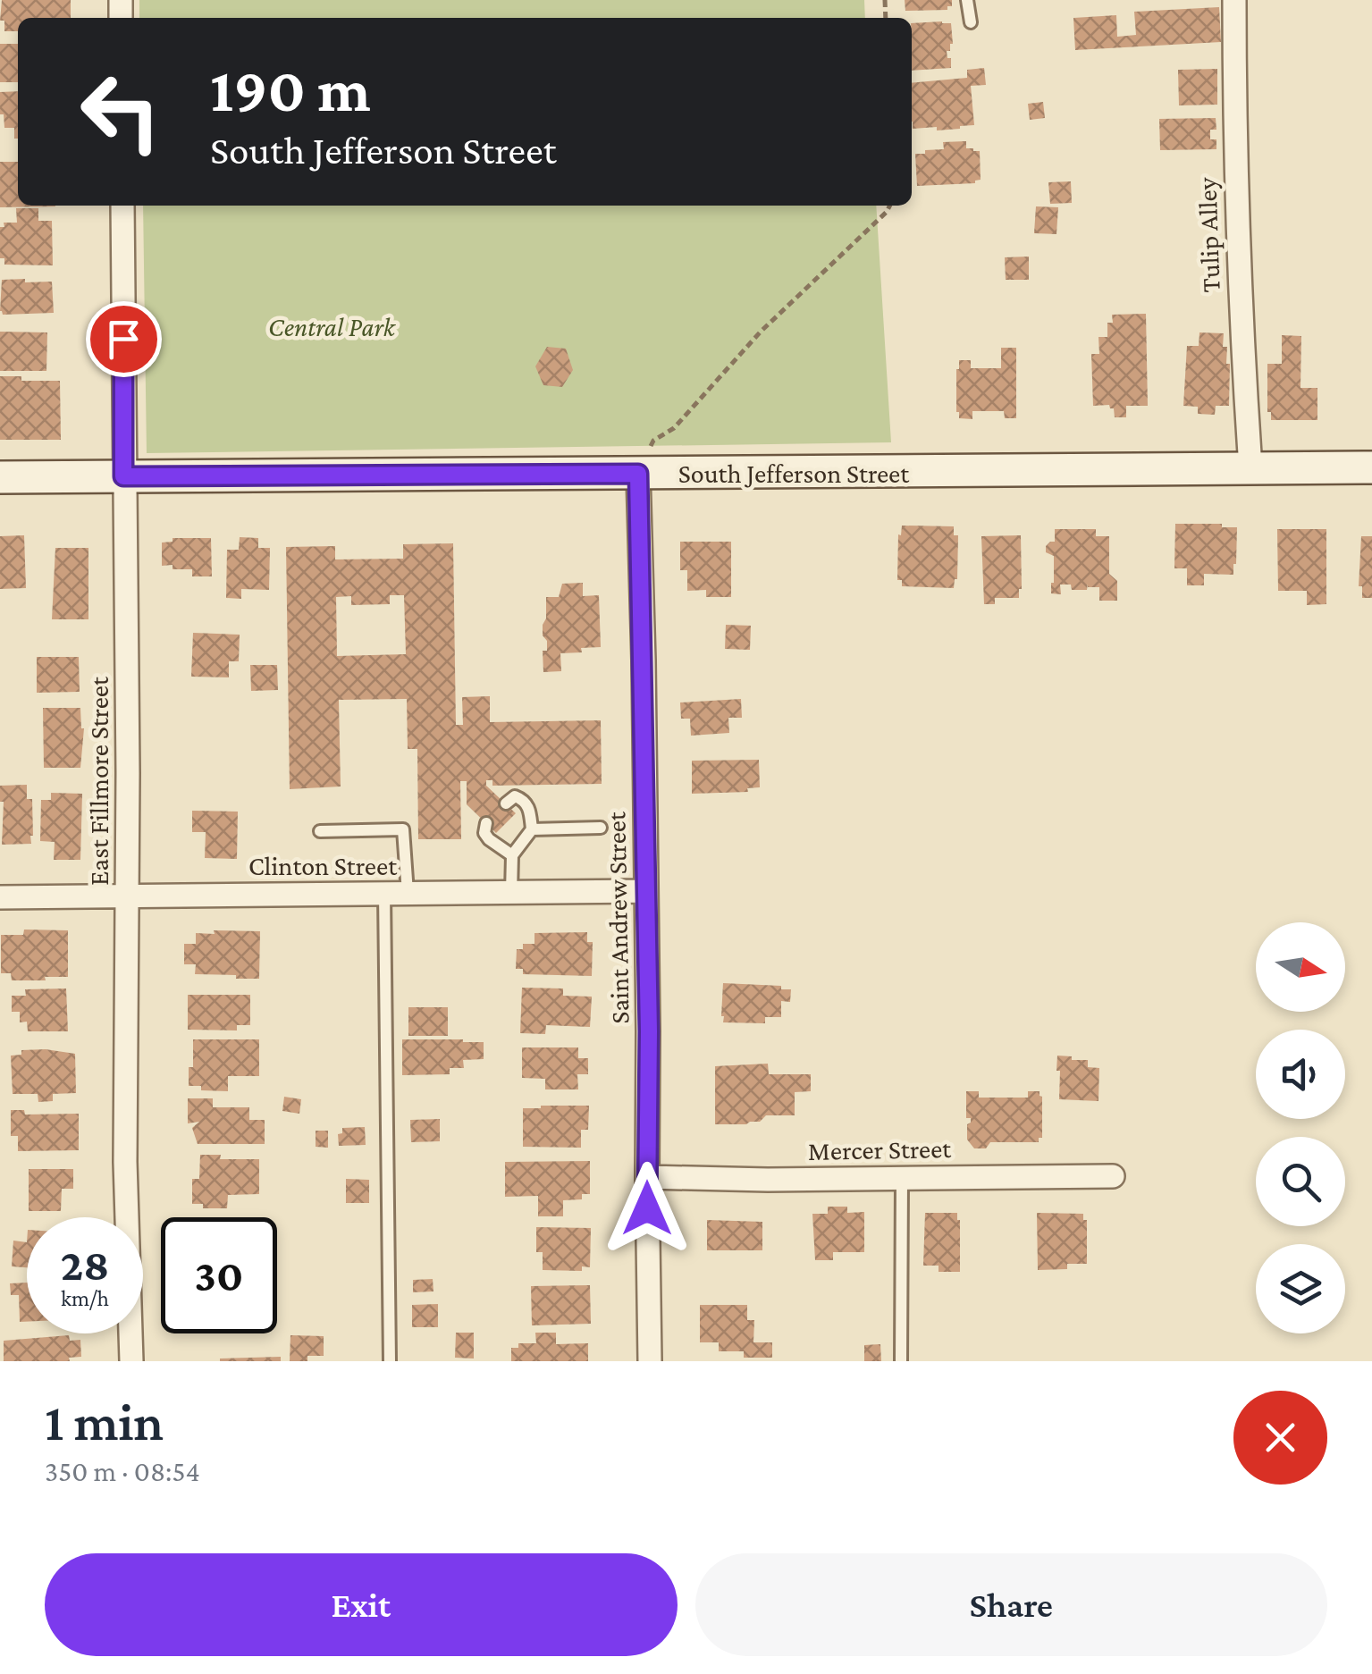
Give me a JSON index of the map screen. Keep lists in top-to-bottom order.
{
  "streets": {
    "street": [
      "Tulip Alley",
      "South Jefferson Street",
      "East Fillmore Street",
      "Clinton Street",
      "Saint Andrew Street",
      "Mercer Street"
    ]
  },
  "crossings": [
    ["Tulip Alley", "South Jefferson Street"],
    ["South Jefferson Street", "East Fillmore Street"],
    ["South Jefferson Street", "Saint Andrew Street"],
    ["East Fillmore Street", "Clinton Street"],
    ["Clinton Street", "Saint Andrew Street"],
    ["Saint Andrew Street", "Mercer Street"]
  ],
  "parks": ["Central Park"],
  "north": "right",
  "page": {
    "turn": ["190 m", "South Jefferson Street"],
    "speed": "28 km/h",
    "limit": "30",
    "heading": ["1 min", "350 m · 08:54"],
    "buttons": ["Exit", "Share"]
  }
}
